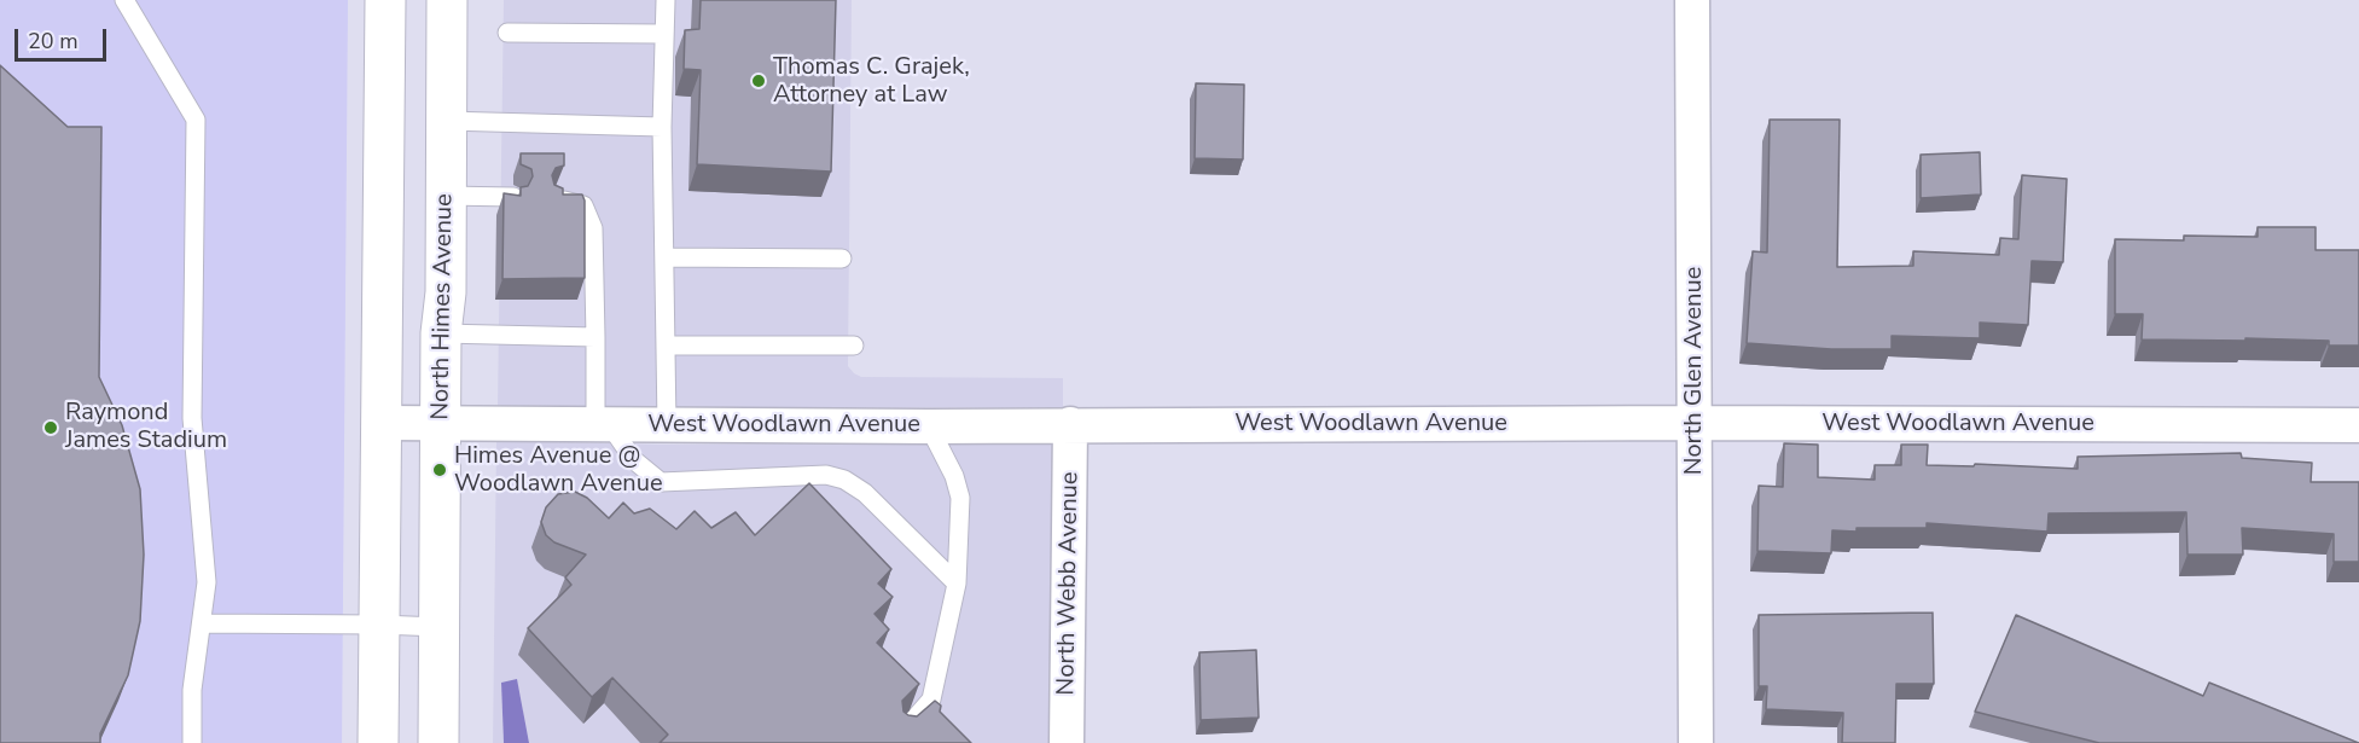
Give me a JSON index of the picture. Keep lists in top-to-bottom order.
{
  "streets": {
    "street": [
      "North Himes Avenue",
      "North Glen Avenue",
      "West Woodlawn Avenue",
      "North Webb Avenue"
    ]
  },
  "crossings": [
    ["North Himes Avenue", "West Woodlawn Avenue"],
    ["North Glen Avenue", "West Woodlawn Avenue"],
    ["West Woodlawn Avenue", "North Webb Avenue"]
  ],
  "places": ["Thomas C. Grajek, Attorney at Law", "Raymond James Stadium", "Himes Avenue @ Woodlawn Avenue"],
  "scale_bar": "20 m"
}
